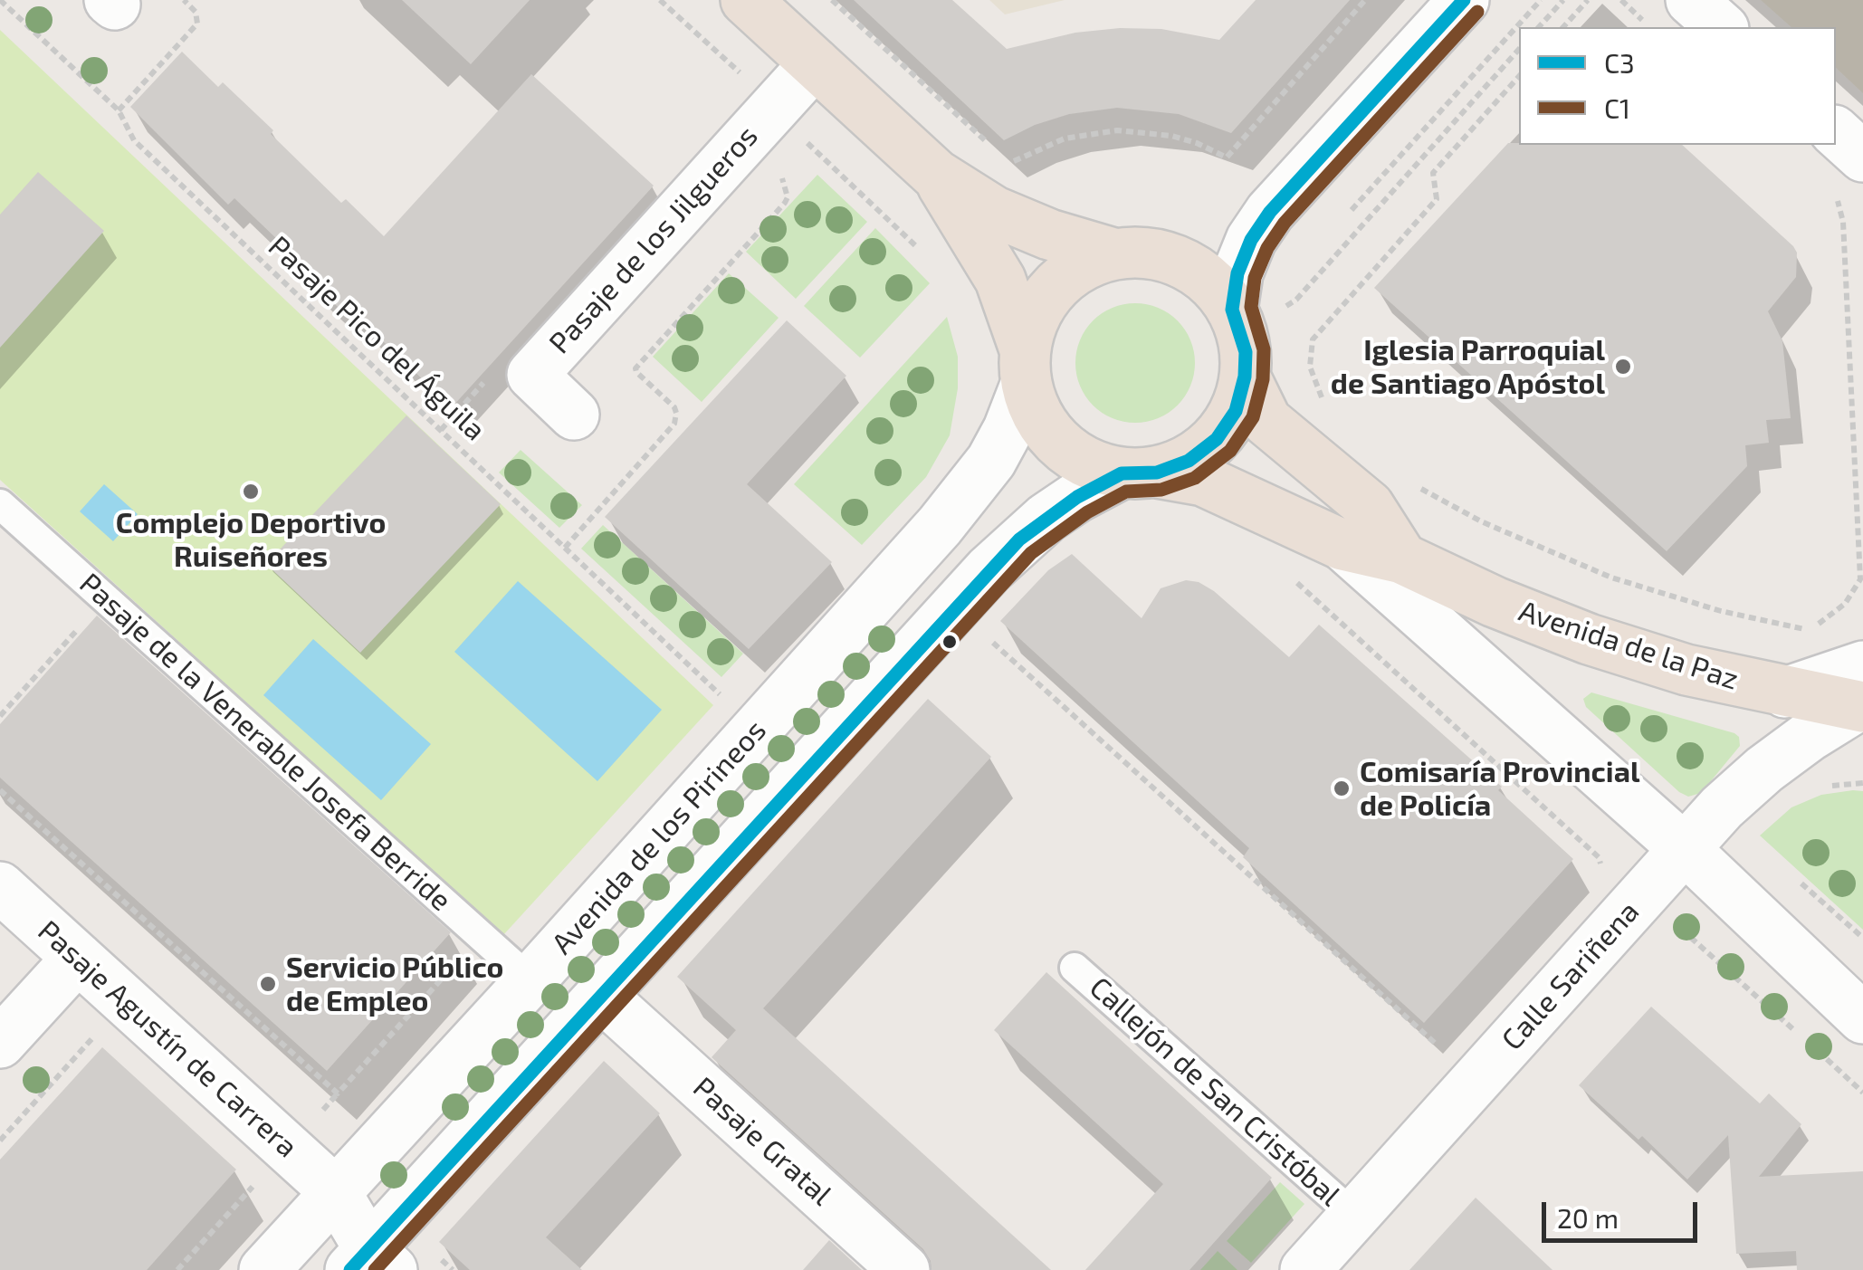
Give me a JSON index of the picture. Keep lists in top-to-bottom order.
{
  "streets": {
    "highway": ["Avenida de la Paz"],
    "street": [
      "Pasaje de los Jilgueros",
      "Avenida de los Pirineos",
      "Calle Sariñena",
      "Pasaje Agustín de Carrera",
      "Pasaje Gratal"
    ],
    "lane": ["Pasaje de la Venerable Josefa Berride", "Callejón de San Cristóbal"],
    "path": ["Pasaje Pico del Águila"]
  },
  "crossings": [
    ["Avenida de la Paz", "Avenida de los Pirineos"],
    ["Avenida de la Paz", "Calle Sariñena"],
    ["Pasaje de la Venerable Josefa Berride", "Avenida de los Pirineos"],
    ["Avenida de los Pirineos", "Pasaje Agustín de Carrera"],
    ["Calle Sariñena", "Callejón de San Cristóbal"]
  ],
  "places": [
    "Iglesia Parroquial de Santiago Apóstol",
    "Complejo Deportivo Ruiseñores",
    "Comisaría Provincial de Policía",
    "Servicio Público de Empleo"
  ],
  "lines": ["transit line C3", "transit line C1"],
  "legend": ["C3", "C1"],
  "scale_bar": "20 m"
}
